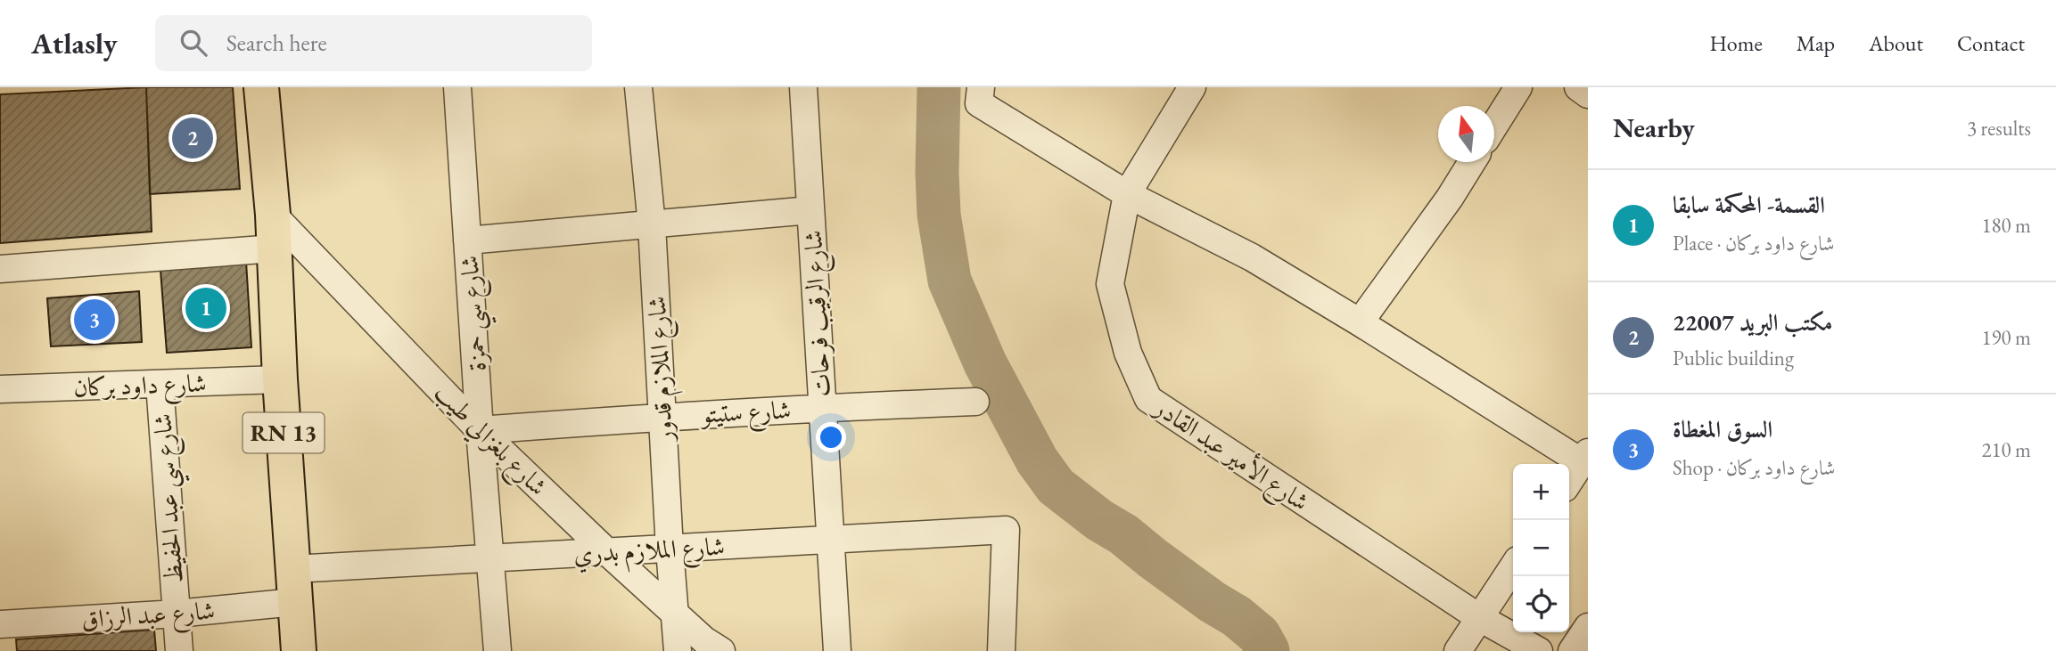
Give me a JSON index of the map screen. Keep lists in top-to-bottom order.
{
  "streets": {
    "main road": ["RN 13"],
    "street": [
      "شارع سي حمزة",
      "شارع الرقيب فرحات",
      "شارع الملازم قدور",
      "شارع داود بركان",
      "شارع ستيتو",
      "شارع بلغزالي طيب",
      "شارع الأمير عبد القادر",
      "شارع سي عبد الحفيظ",
      "شارع الملازم بدري",
      "شارع عبد الرزاق"
    ]
  },
  "crossings": [
    ["شارع سي حمزة", "شارع ستيتو"],
    ["شارع سي حمزة", "شارع بلغزالي طيب"],
    ["شارع سي حمزة", "شارع الملازم بدري"],
    ["شارع الرقيب فرحات", "شارع ستيتو"],
    ["شارع الرقيب فرحات", "شارع الملازم بدري"],
    ["شارع الملازم قدور", "شارع ستيتو"],
    ["شارع الملازم قدور", "شارع بلغزالي طيب"],
    ["شارع الملازم قدور", "شارع الملازم بدري"],
    ["شارع داود بركان", "RN 13"],
    ["شارع داود بركان", "شارع سي عبد الحفيظ"],
    ["شارع ستيتو", "شارع بلغزالي طيب"],
    ["RN 13", "شارع بلغزالي طيب"],
    ["RN 13", "شارع الملازم بدري"],
    ["RN 13", "شارع عبد الرزاق"],
    ["شارع بلغزالي طيب", "شارع الملازم بدري"],
    ["شارع سي عبد الحفيظ", "شارع عبد الرزاق"]
  ],
  "north": "top",
  "page": {
    "header": "Atlasly",
    "search": "Search here",
    "nav": [
      "Home",
      "Map",
      "About",
      "Contact"
    ],
    "heading": ["Nearby", "3 results"],
    "pins": ["2", "1", "3"],
    "list": [
      {
        "mark": "1",
        "name": "القسمة- المحكمة سابقا",
        "note": "Place · شارع داود بركان",
        "value": "180 m"
      },
      {
        "mark": "2",
        "name": "مكتب البريد 22007",
        "note": "Public building",
        "value": "190 m"
      },
      {
        "mark": "3",
        "name": "السوق المغطاة",
        "note": "Shop · شارع داود بركان",
        "value": "210 m"
      }
    ],
    "map_buttons": ["+", "−"]
  }
}
